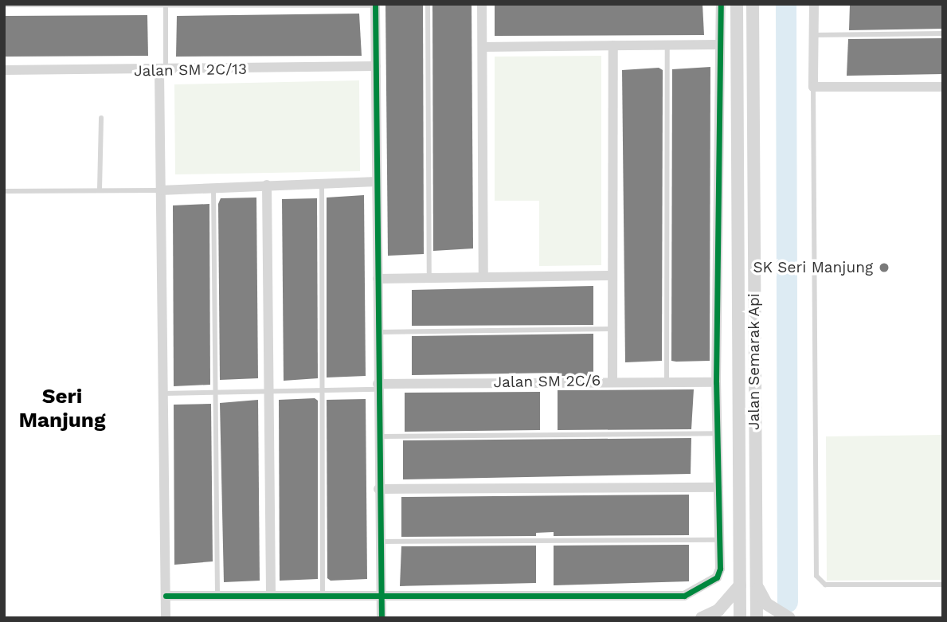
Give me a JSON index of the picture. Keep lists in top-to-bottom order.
{
  "streets": {
    "street": ["Jalan SM 2C/13", "Jalan Semarak Api", "Jalan SM 2C/6"]
  },
  "districts": ["Seri Manjung"],
  "places": ["SK Seri Manjung"]
}
